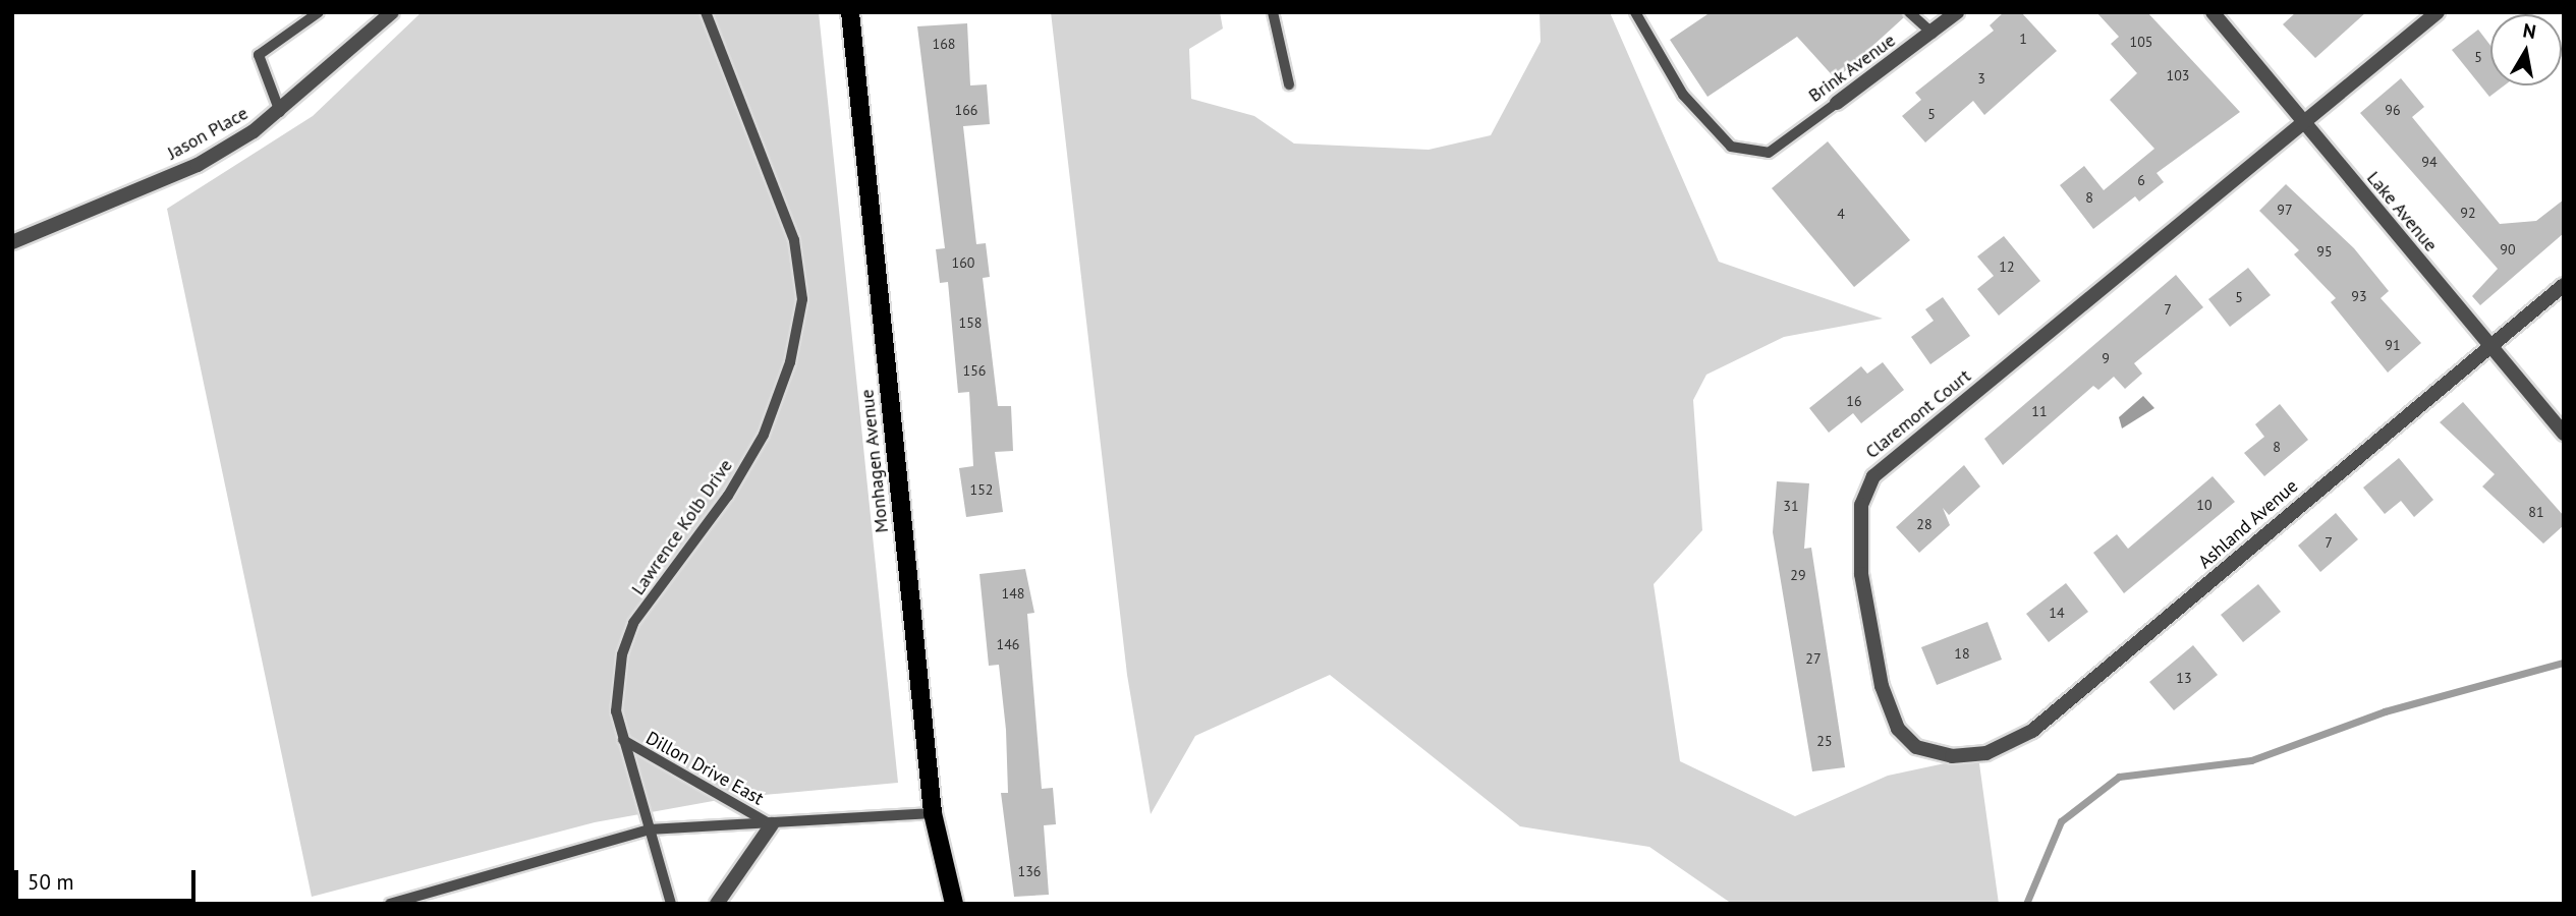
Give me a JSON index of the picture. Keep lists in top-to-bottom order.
{
  "streets": {
    "main road": ["Monhagen Avenue"],
    "street": [
      "Brink Avenue",
      "Jason Place",
      "Lake Avenue",
      "Claremont Court",
      "Ashland Avenue"
    ],
    "lane": ["Lawrence Kolb Drive", "Dillon Drive East"]
  },
  "crossings": [
    ["Lake Avenue", "Claremont Court"],
    ["Lake Avenue", "Ashland Avenue"],
    ["Claremont Court", "Ashland Avenue"],
    ["Lawrence Kolb Drive", "Dillon Drive East"]
  ],
  "house_numbers": [
    "1",
    "105",
    "168",
    "5",
    "103",
    "3",
    "166",
    "96",
    "5",
    "94",
    "6",
    "8",
    "97",
    "92",
    "4",
    "90",
    "95",
    "160",
    "12",
    "93",
    "5",
    "7",
    "158",
    "91",
    "9",
    "156",
    "16",
    "11",
    "8",
    "152",
    "10",
    "31",
    "81",
    "28",
    "7",
    "29",
    "148",
    "14",
    "146",
    "18",
    "27",
    "13",
    "25",
    "136"
  ],
  "scale_bar": "50 m",
  "north": "top"
}
